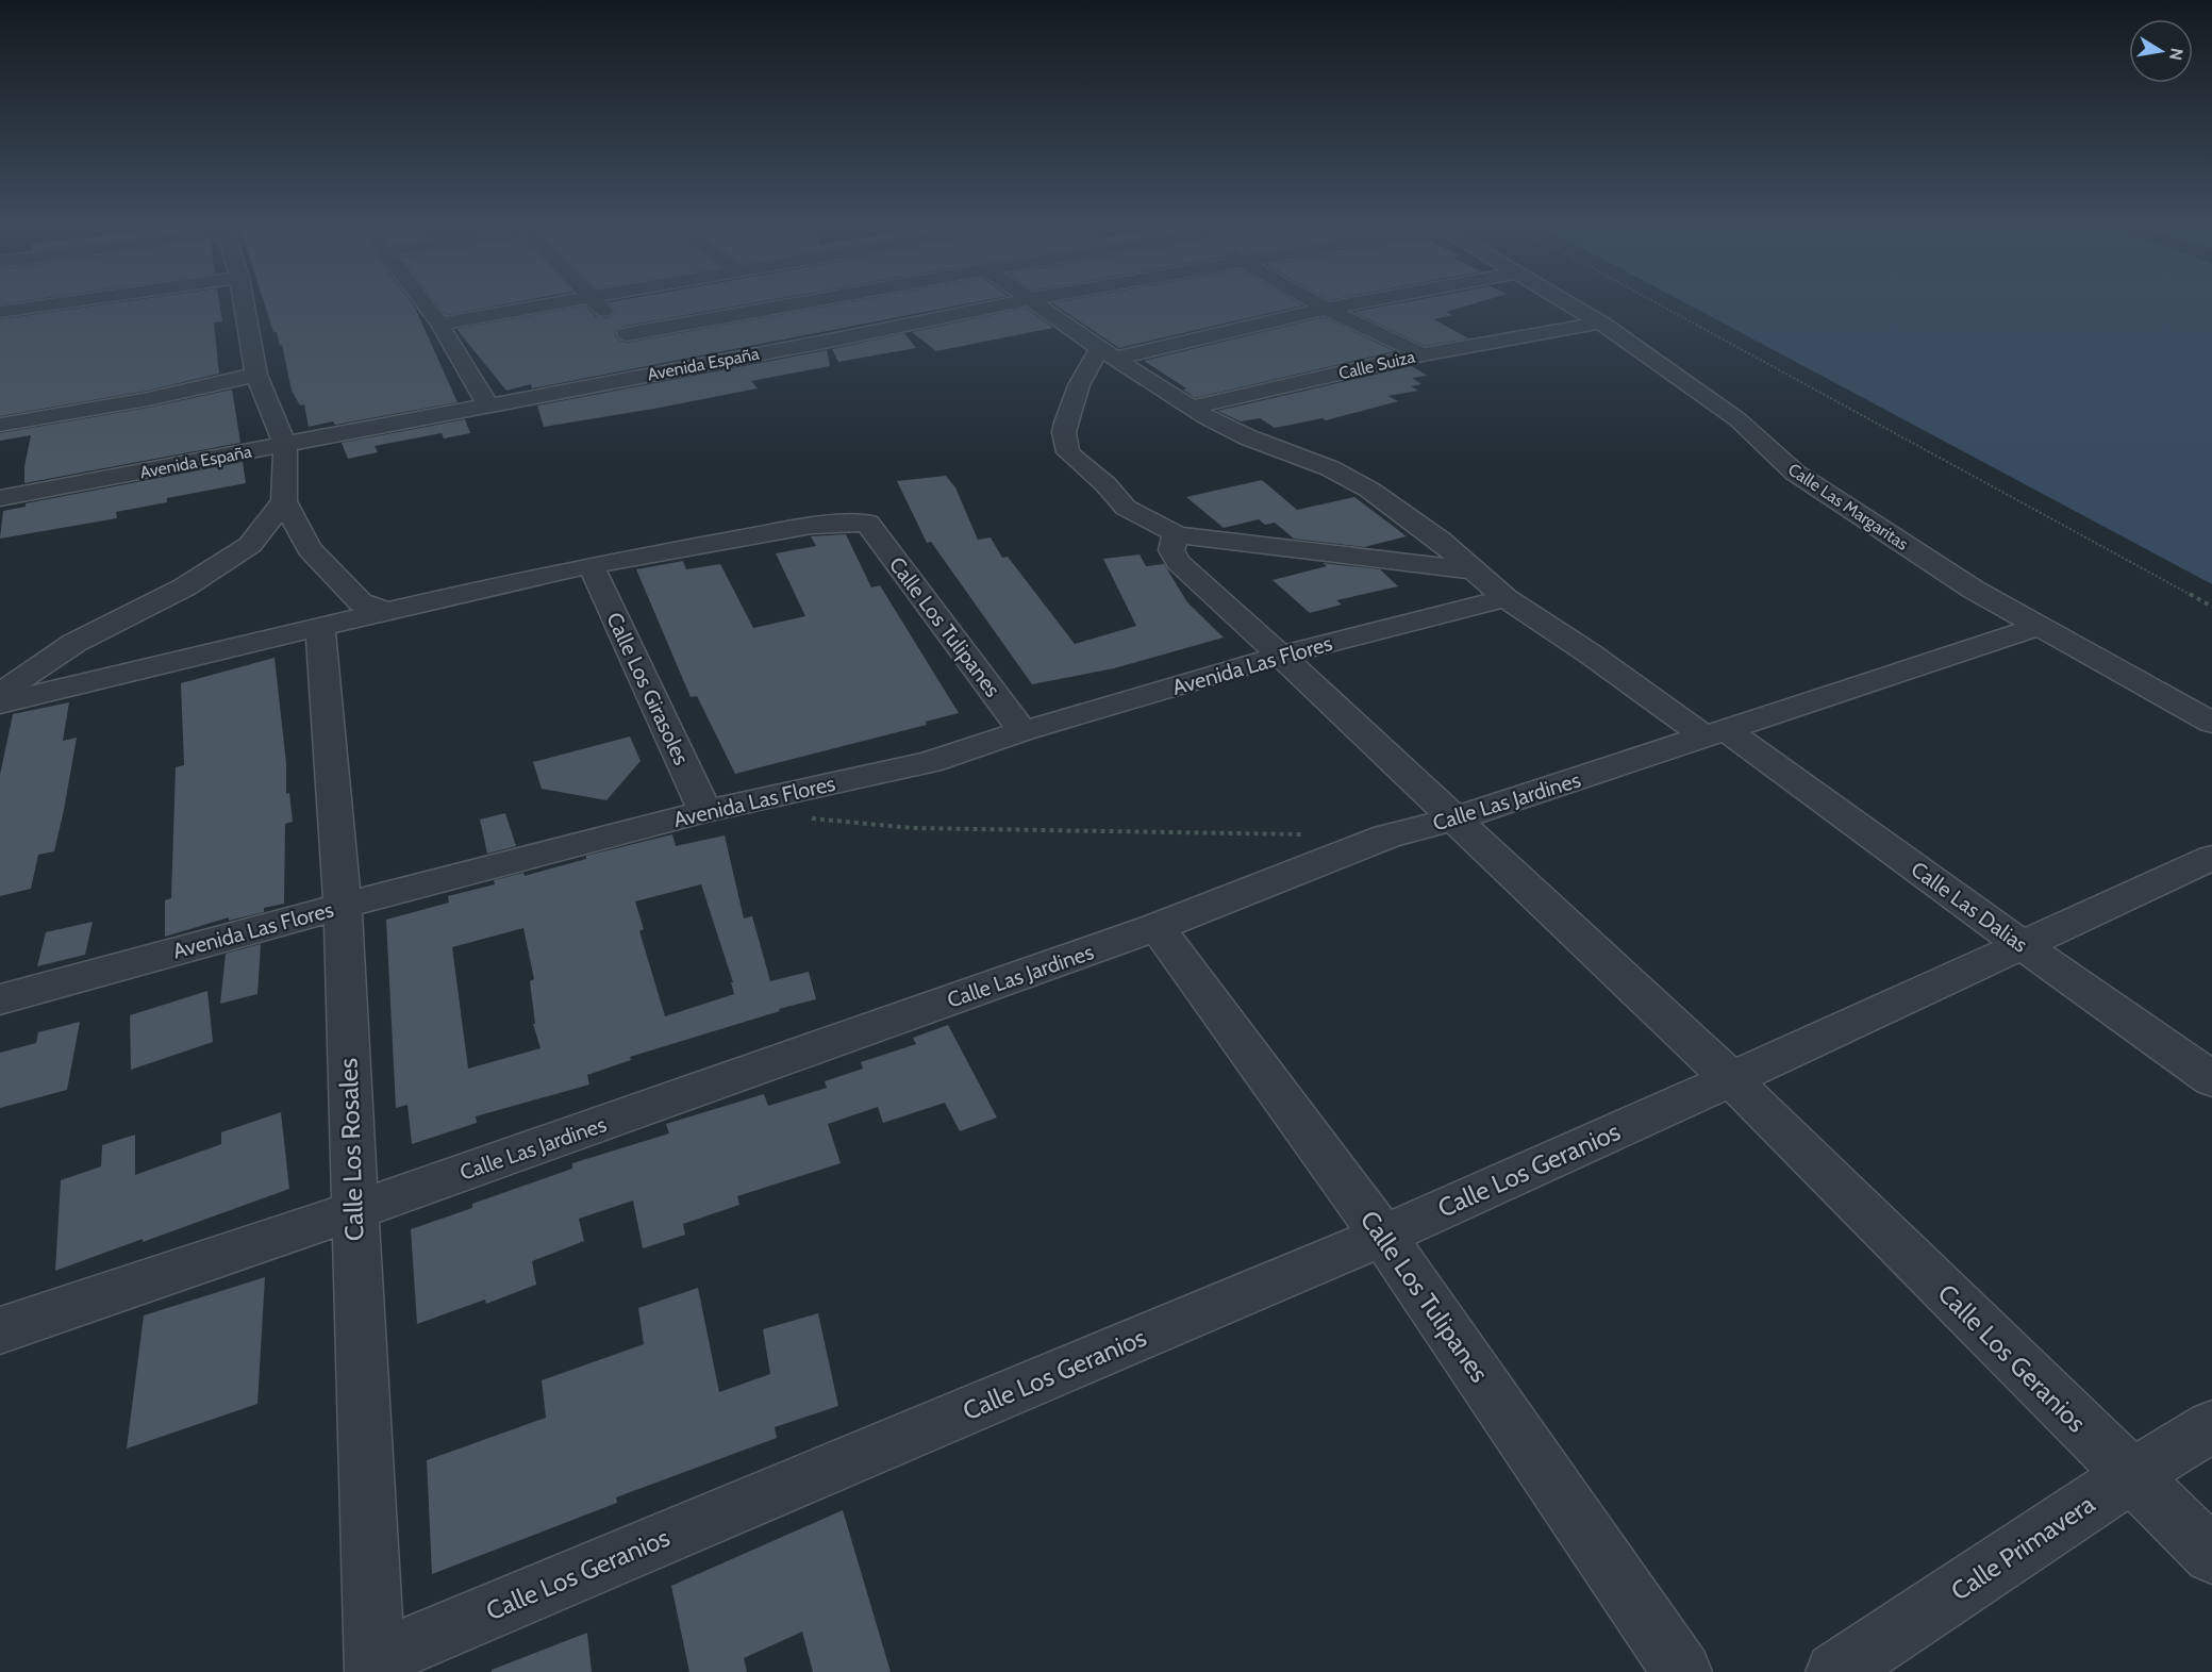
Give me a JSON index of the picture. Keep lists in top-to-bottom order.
{
  "streets": {
    "street": [
      "Avenida España",
      "Calle Suiza",
      "Calle Las Margaritas",
      "Calle Los Tulipanes",
      "Avenida Las Flores",
      "Calle Los Girasoles",
      "Calle Las Jardines",
      "Calle Las Dalias",
      "Calle Los Rosales",
      "Calle Los Geranios",
      "Calle Primavera"
    ]
  },
  "crossings": [
    ["Calle Suiza", "Calle Las Margaritas"],
    ["Calle Suiza", "Calle Las Dalias"],
    ["Calle Las Margaritas", "Calle Las Jardines"],
    ["Calle Los Tulipanes", "Avenida Las Flores"],
    ["Calle Los Tulipanes", "Calle Los Girasoles"],
    ["Calle Los Tulipanes", "Calle Las Jardines"],
    ["Calle Los Tulipanes", "Calle Los Geranios"],
    ["Avenida Las Flores", "Calle Los Girasoles"],
    ["Avenida Las Flores", "Calle Las Dalias"],
    ["Avenida Las Flores", "Calle Los Rosales"],
    ["Calle Las Jardines", "Calle Las Dalias"],
    ["Calle Las Jardines", "Calle Los Rosales"],
    ["Calle Las Dalias", "Calle Los Geranios"],
    ["Calle Los Rosales", "Calle Los Geranios"],
    ["Calle Los Geranios", "Calle Primavera"]
  ],
  "north": "right"
}
